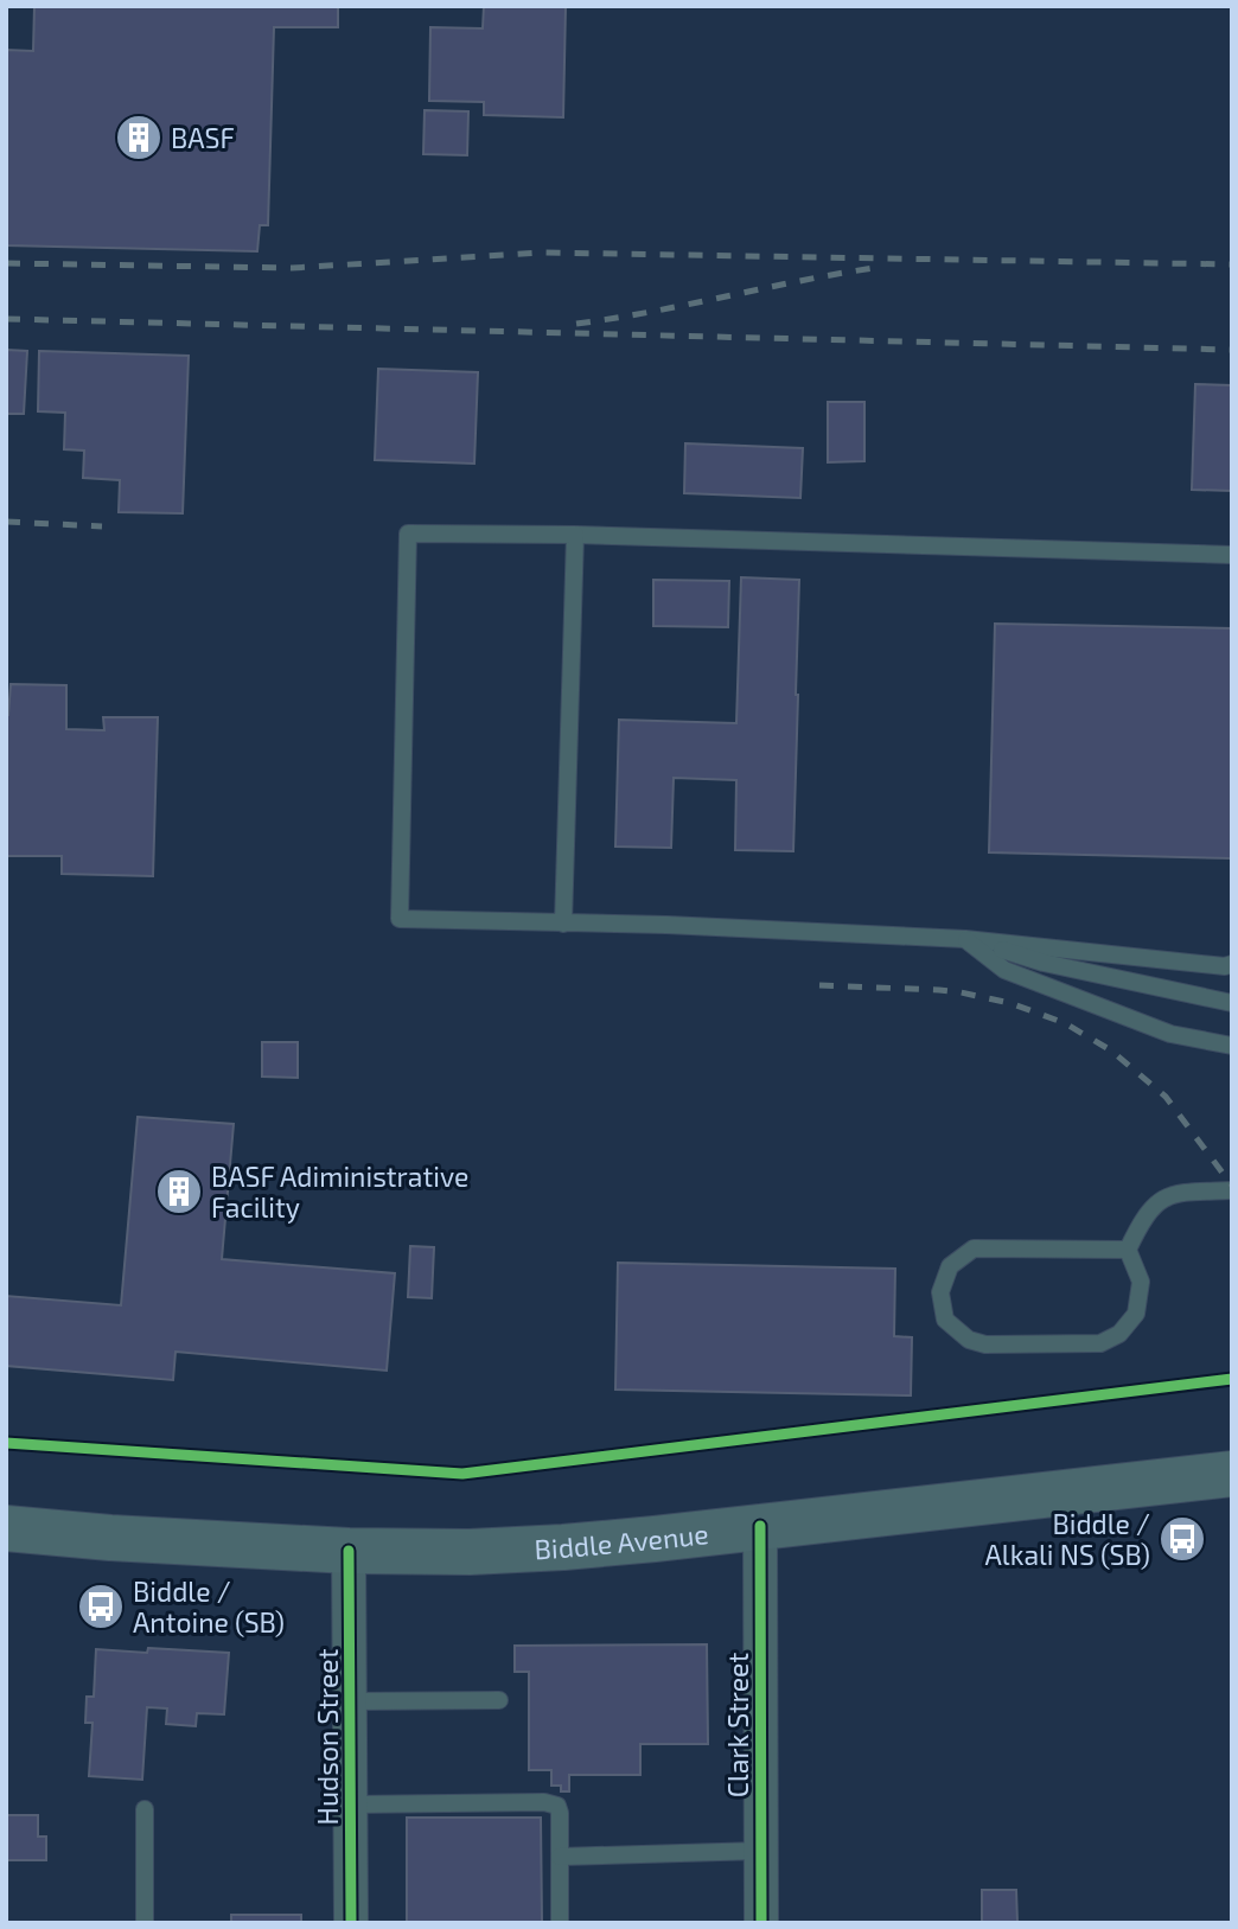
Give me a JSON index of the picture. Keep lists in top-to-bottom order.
{
  "streets": {
    "main road": ["Biddle Avenue"],
    "street": ["Clark Street", "Hudson Street"]
  },
  "crossings": [
    ["Biddle Avenue", "Clark Street"],
    ["Biddle Avenue", "Hudson Street"]
  ],
  "places": {
    "building": ["BASF", "BASF Adiministrative Facility"],
    "bus stop": ["Biddle / Alkali NS (SB)", "Biddle / Antoine (SB)"]
  }
}
